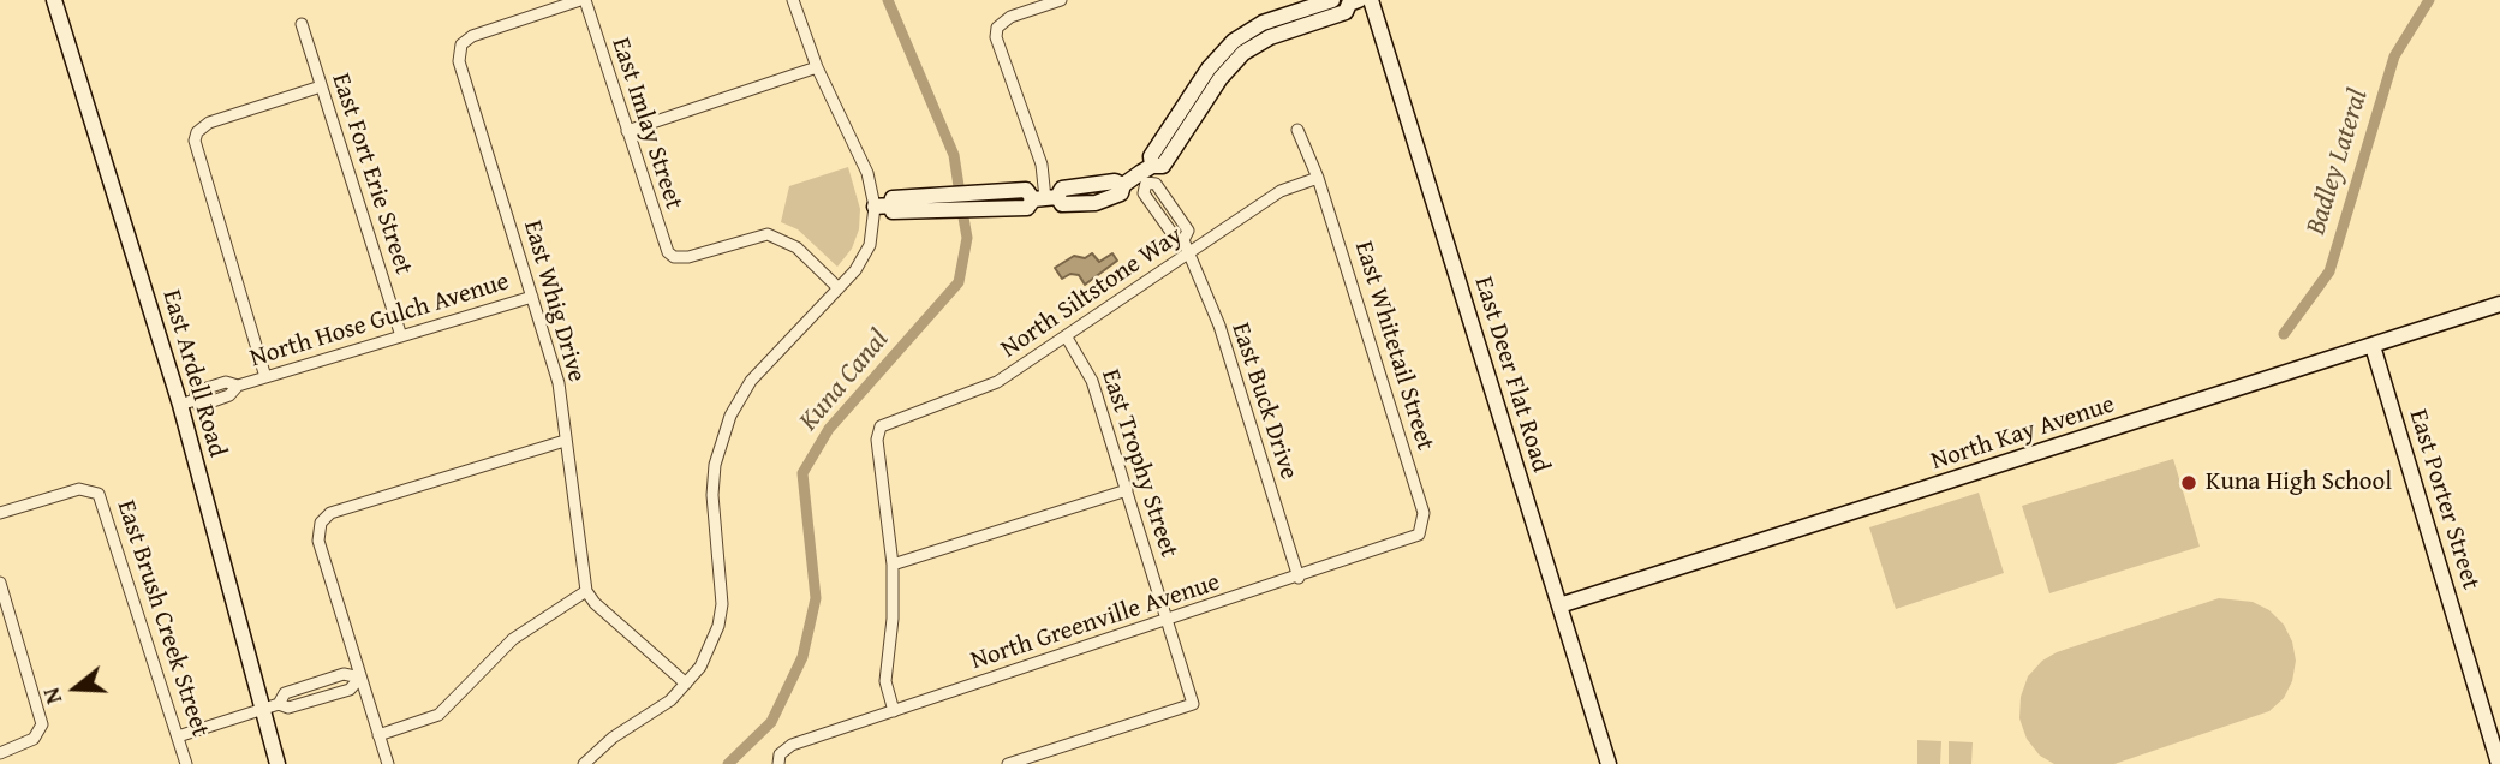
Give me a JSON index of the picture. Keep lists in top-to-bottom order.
{
  "streets": {
    "street": [
      "East Imlay Street",
      "East Fort Erie Street",
      "North Siltstone Way",
      "East Whig Drive",
      "North Hose Gulch Avenue",
      "East Whitetail Street",
      "East Ardell Road",
      "East Deer Flat Road",
      "East Buck Drive",
      "North Kay Avenue",
      "East Trophy Street",
      "East Porter Street",
      "East Brush Creek Street",
      "North Greenville Avenue"
    ]
  },
  "crossings": [
    ["East Imlay Street", "East Whig Drive"],
    ["East Fort Erie Street", "North Hose Gulch Avenue"],
    ["North Siltstone Way", "East Whitetail Street"],
    ["North Siltstone Way", "East Buck Drive"],
    ["North Siltstone Way", "East Trophy Street"],
    ["East Whig Drive", "North Hose Gulch Avenue"],
    ["North Hose Gulch Avenue", "East Ardell Road"],
    ["East Whitetail Street", "North Greenville Avenue"],
    ["East Deer Flat Road", "North Kay Avenue"],
    ["East Buck Drive", "North Greenville Avenue"],
    ["North Kay Avenue", "East Porter Street"],
    ["East Trophy Street", "North Greenville Avenue"]
  ],
  "water": ["Badley Lateral", "Kuna Canal"],
  "places": ["Kuna High School"],
  "north": "left"
}
